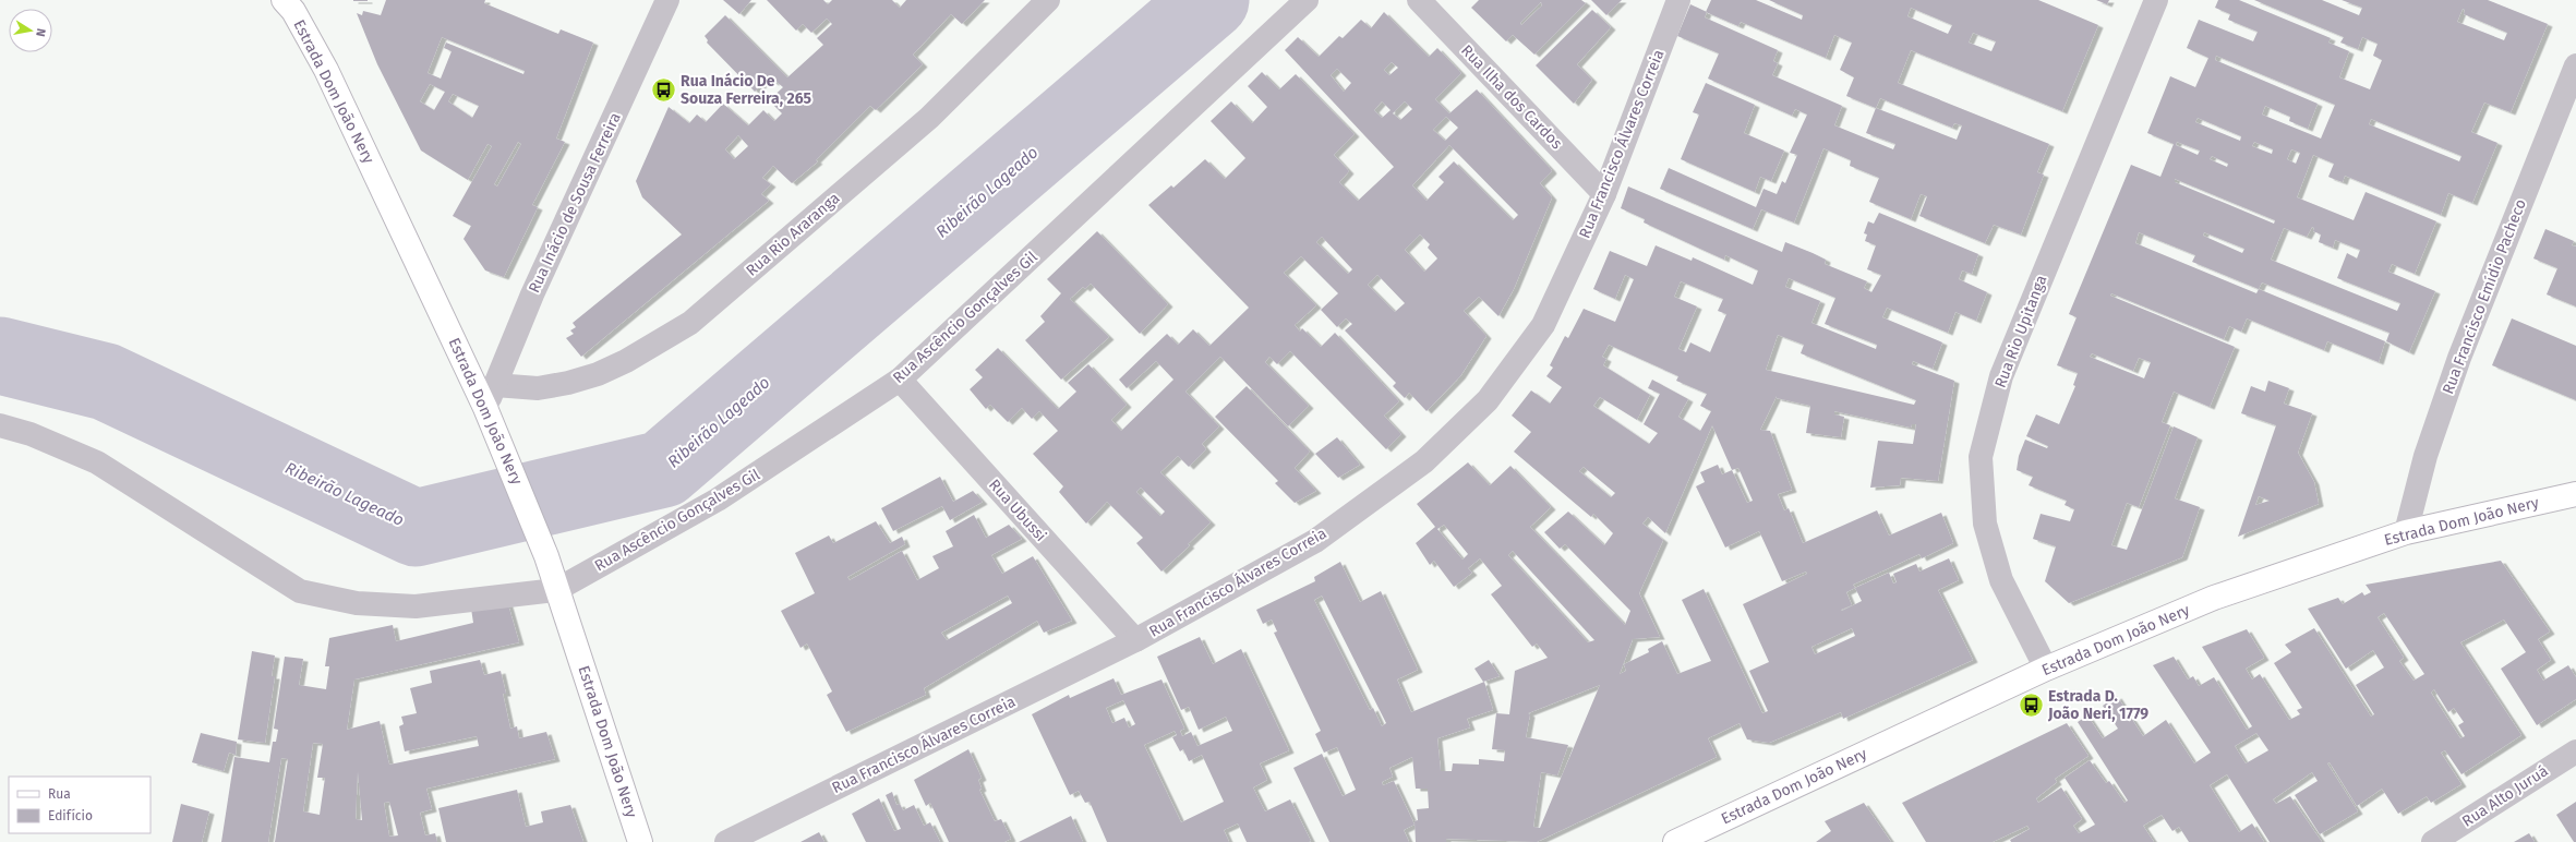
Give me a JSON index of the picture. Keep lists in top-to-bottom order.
{
  "streets": {
    "main road": ["Estrada Dom João Nery"],
    "street": [
      "Rua Ilha dos Cardos",
      "Rua Francisco Álvares Correia",
      "Rua Inácio de Sousa Ferreira",
      "Rua Rio Araranga",
      "Rua Francisco Emídio Pacheco",
      "Rua Ascêncio Gonçalves Gil",
      "Rua Rio Upitanga",
      "Rua Ubussi",
      "Rua Alto Juruá"
    ]
  },
  "crossings": [
    ["Estrada Dom João Nery", "Rua Inácio de Sousa Ferreira"],
    ["Estrada Dom João Nery", "Rua Francisco Emídio Pacheco"],
    ["Estrada Dom João Nery", "Rua Ascêncio Gonçalves Gil"],
    ["Estrada Dom João Nery", "Rua Rio Upitanga"],
    ["Rua Ilha dos Cardos", "Rua Francisco Álvares Correia"],
    ["Rua Francisco Álvares Correia", "Rua Ubussi"],
    ["Rua Inácio de Sousa Ferreira", "Rua Rio Araranga"],
    ["Rua Ascêncio Gonçalves Gil", "Rua Ubussi"]
  ],
  "water": ["Ribeirão Lageado"],
  "places": {
    "bus stop": ["Rua Inácio De Souza Ferreira, 265", "Estrada D. João Neri, 1779"]
  },
  "legend": ["Rua", "Edifício"],
  "north": "right"
}
